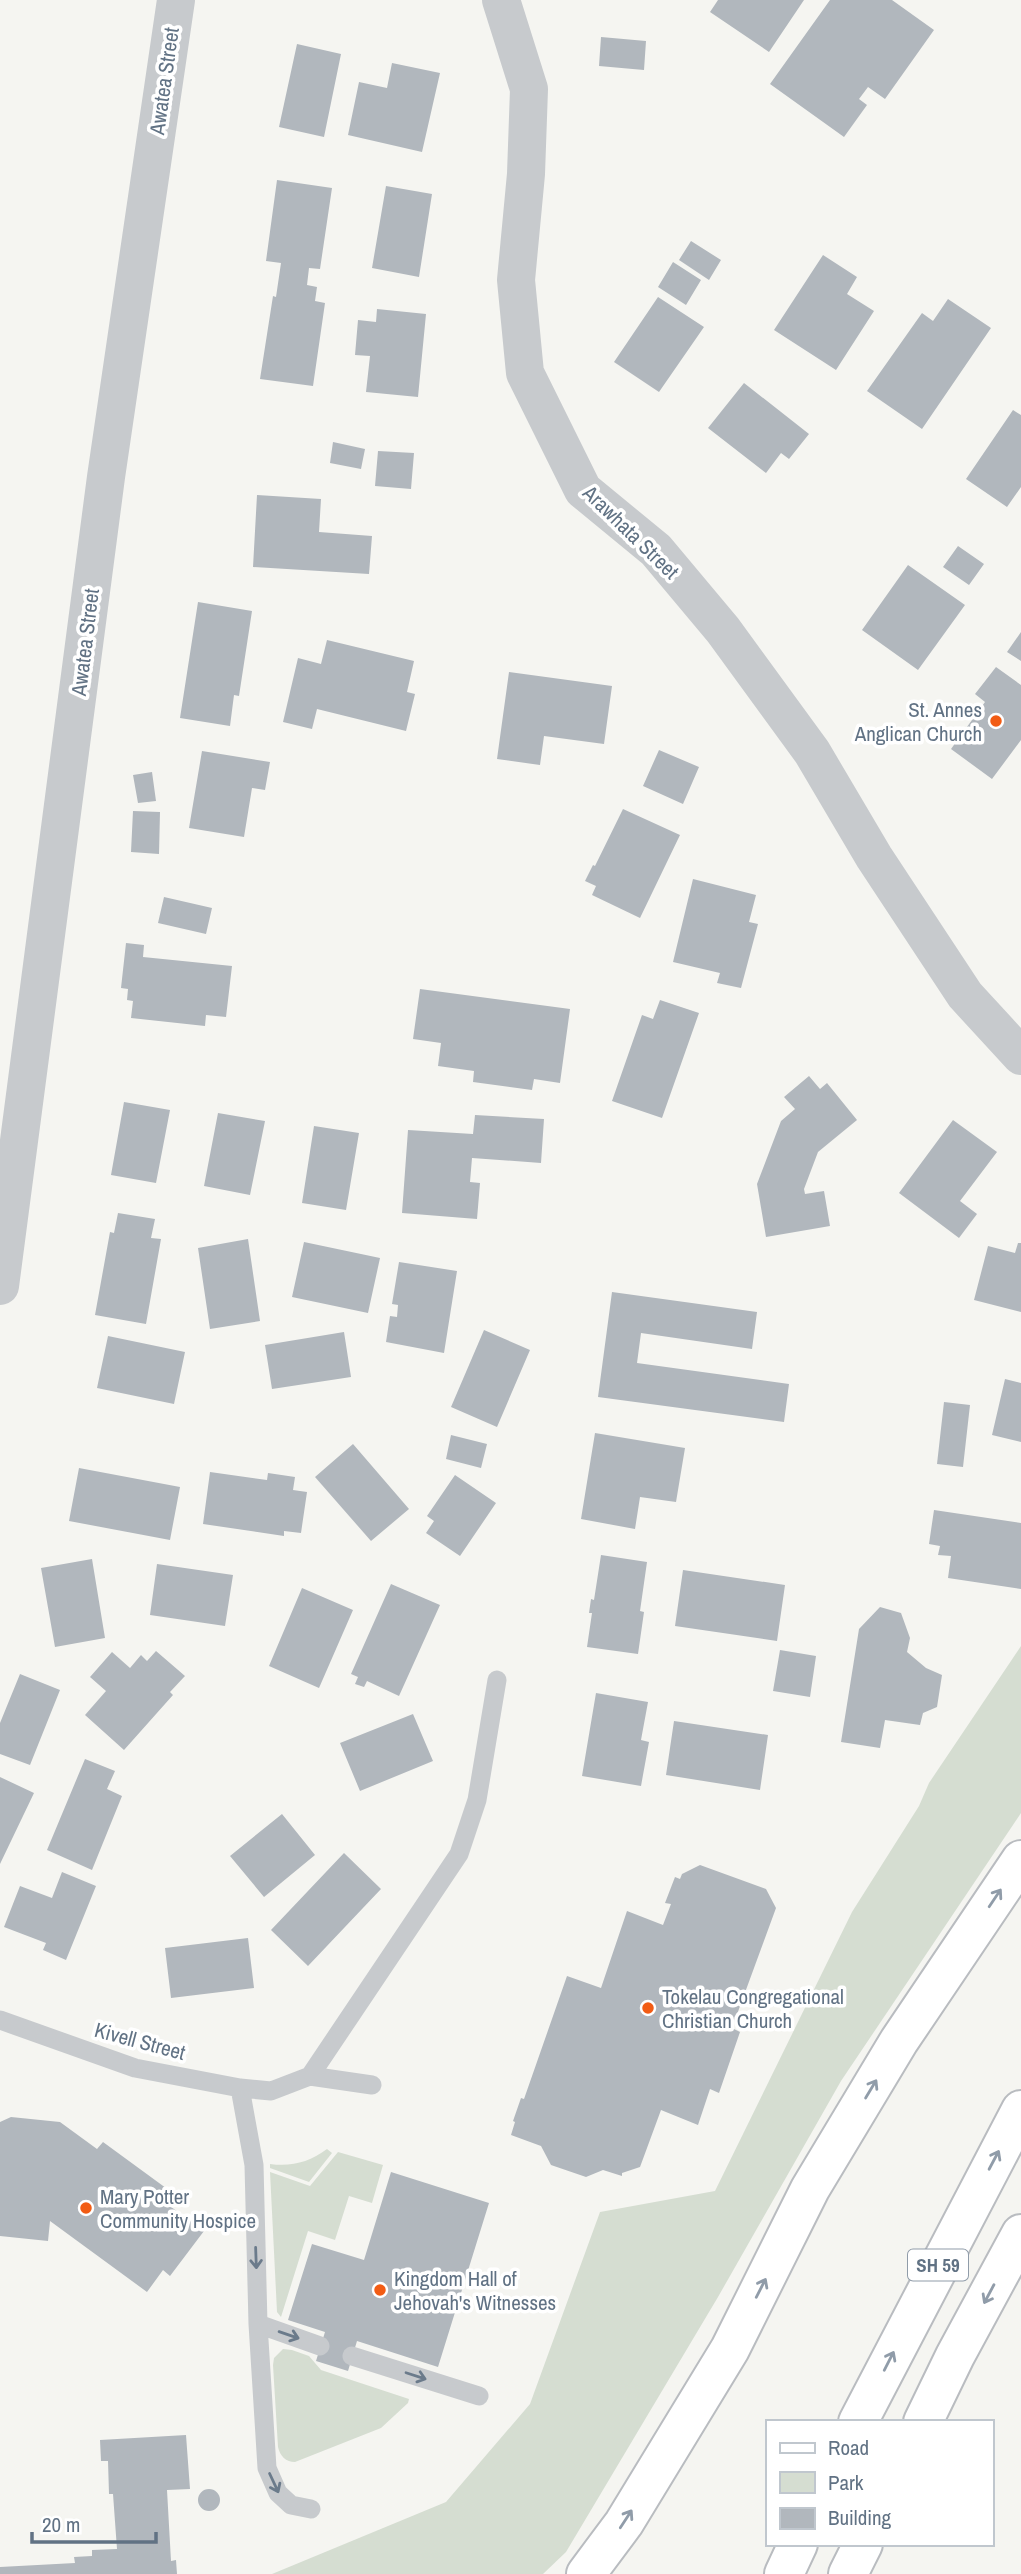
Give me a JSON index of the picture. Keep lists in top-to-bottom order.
{
  "streets": {
    "main road": ["SH 59"],
    "street": ["Awatea Street", "Arawhata Street"],
    "lane": ["Kivell Street"]
  },
  "places": [
    "St. Annes Anglican Church",
    "Tokelau Congregational Christian Church",
    "Mary Potter Community Hospice",
    "Kingdom Hall of Jehovah's Witnesses"
  ],
  "legend": ["Road", "Park", "Building"],
  "scale_bar": "20 m"
}
